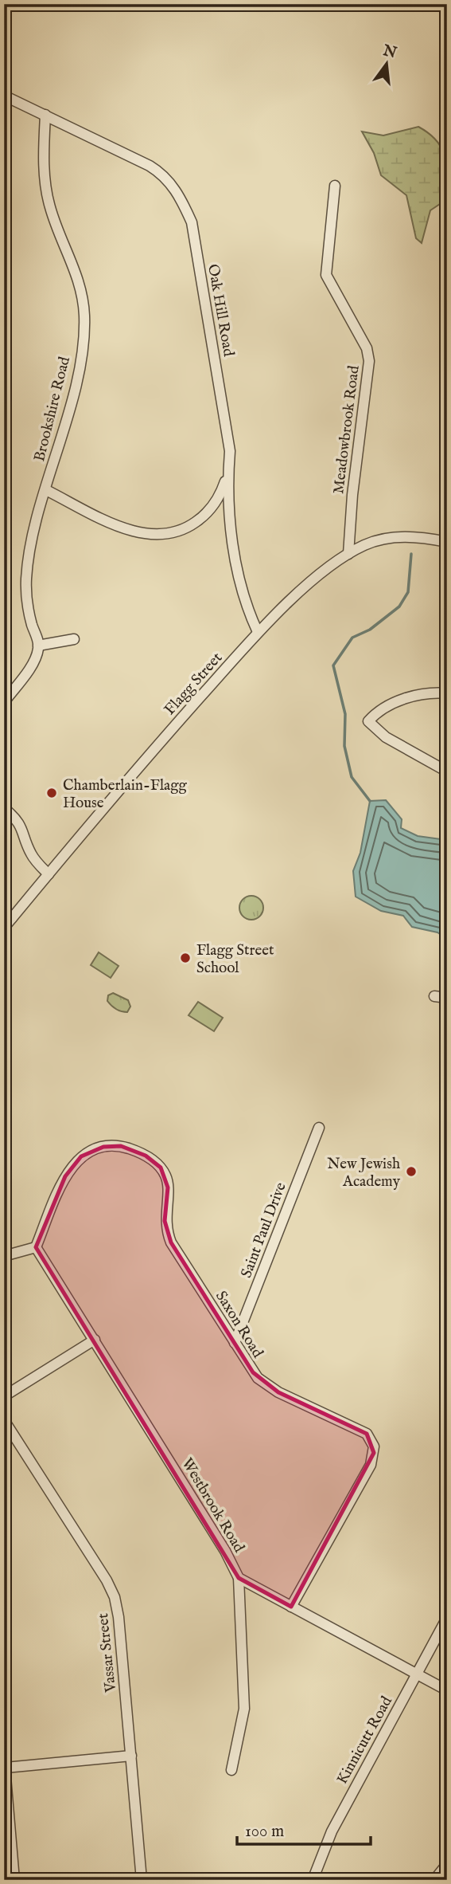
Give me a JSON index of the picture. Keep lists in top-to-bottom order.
{
  "streets": {
    "street": [
      "Oak Hill Road",
      "Brookshire Road",
      "Meadowbrook Road",
      "Flagg Street",
      "Saint Paul Drive",
      "Saxon Road",
      "Westbrook Road",
      "Vassar Street",
      "Kinnicutt Road"
    ]
  },
  "crossings": [
    ["Oak Hill Road", "Brookshire Road"],
    ["Oak Hill Road", "Flagg Street"],
    ["Meadowbrook Road", "Flagg Street"],
    ["Saint Paul Drive", "Saxon Road"],
    ["Saxon Road", "Westbrook Road"]
  ],
  "places": ["Chamberlain-Flagg House", "Flagg Street School", "New Jewish Academy"],
  "scale_bar": "100 m",
  "north": "top"
}
